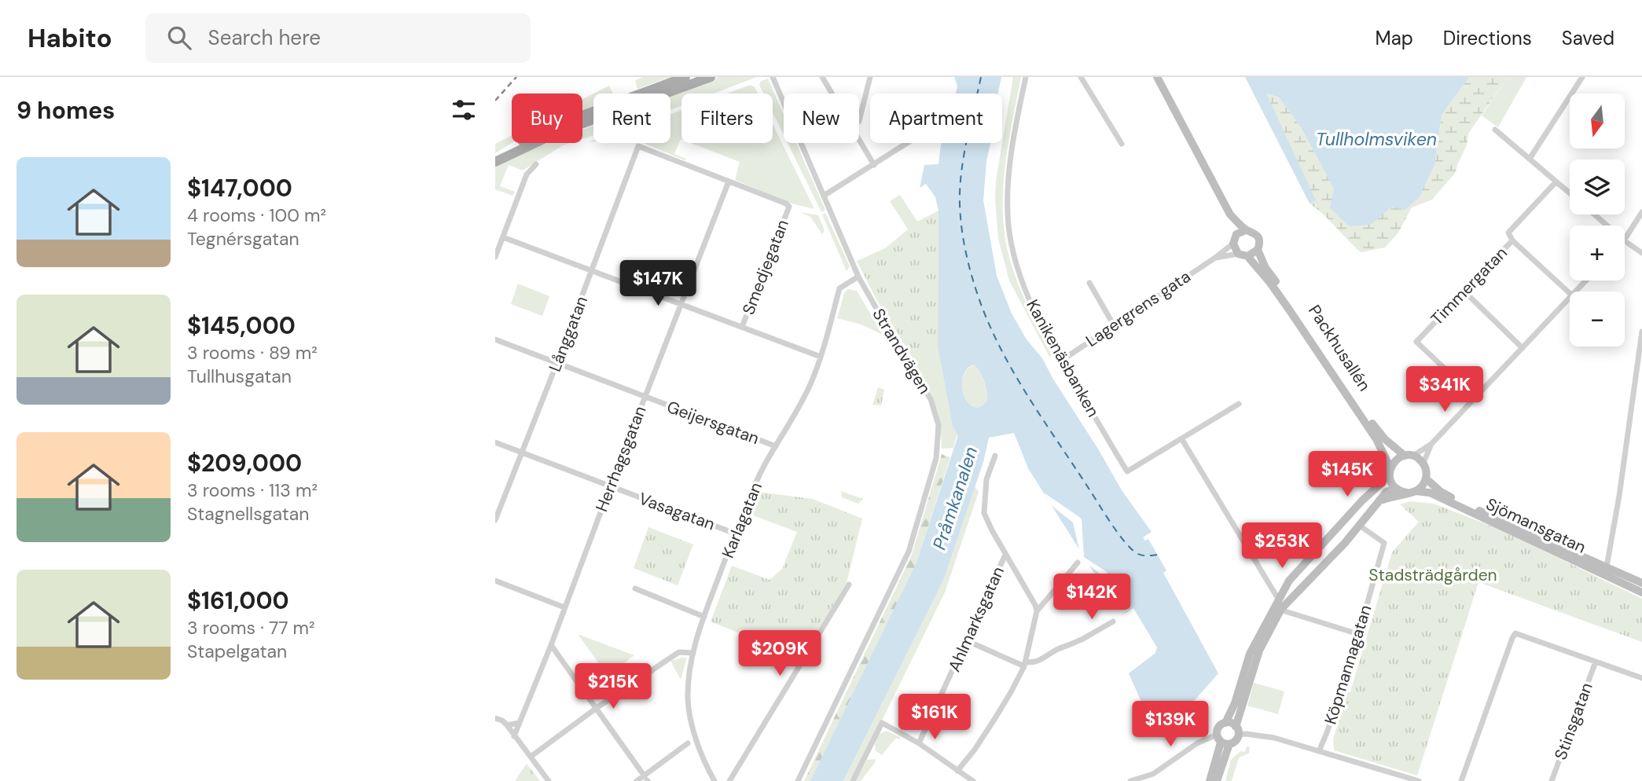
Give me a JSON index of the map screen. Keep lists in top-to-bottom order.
{
  "streets": {
    "street": [
      "Smedjegatan",
      "Timmergatan",
      "Lagergrens gata",
      "Långgatan",
      "Packhusallén",
      "Strandvägen",
      "Kanikenäsbanken",
      "Geijersgatan",
      "Herrhagsgatan",
      "Vasagatan",
      "Karlagatan",
      "Sjömansgatan",
      "Ahlmarksgatan",
      "Köpmannagatan",
      "Stinsgatan"
    ]
  },
  "crossings": [
    ["Smedjegatan", "Långgatan"],
    ["Smedjegatan", "Herrhagsgatan"],
    ["Lagergrens gata", "Packhusallén"],
    ["Lagergrens gata", "Kanikenäsbanken"],
    ["Långgatan", "Geijersgatan"],
    ["Långgatan", "Herrhagsgatan"],
    ["Långgatan", "Vasagatan"],
    ["Packhusallén", "Sjömansgatan"],
    ["Strandvägen", "Karlagatan"],
    ["Geijersgatan", "Herrhagsgatan"],
    ["Geijersgatan", "Karlagatan"],
    ["Herrhagsgatan", "Vasagatan"],
    ["Vasagatan", "Karlagatan"]
  ],
  "water": ["Tullholmsviken", "Pråmkanalen"],
  "parks": ["Stadsträdgården"],
  "north": "bottom",
  "page": {
    "header": "Habito",
    "search": "Search here",
    "nav": ["Map", "Directions", "Saved"],
    "heading": "9 homes",
    "map_buttons": ["+", "−"],
    "chip": [
      "Buy",
      "Rent",
      "Filters",
      "New",
      "Apartment"
    ],
    "list": [
      {
        "name": "$147,000",
        "note": "4 rooms · 100 m² · Tegnérsgatan"
      },
      {
        "name": "$145,000",
        "note": "3 rooms · 89 m² · Tullhusgatan"
      },
      {
        "name": "$209,000",
        "note": "3 rooms · 113 m² · Stagnellsgatan"
      },
      {
        "name": "$161,000",
        "note": "3 rooms · 77 m² · Stapelgatan"
      }
    ],
    "price": [
      "$147K",
      "$341K",
      "$145K",
      "$253K",
      "$142K",
      "$209K",
      "$215K",
      "$161K",
      "$139K"
    ]
  }
}
